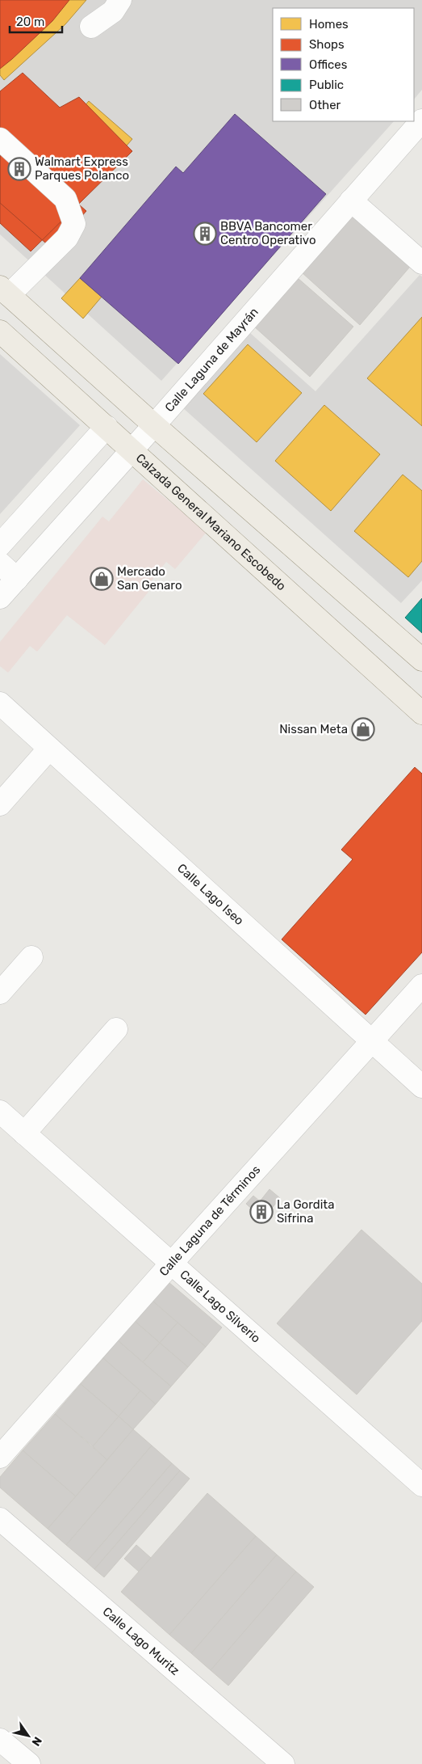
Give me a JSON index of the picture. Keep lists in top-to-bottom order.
{
  "streets": {
    "main road": ["Calzada General Mariano Escobedo"],
    "street": [
      "Calle Laguna de Mayrán",
      "Calle Lago Iseo",
      "Calle Laguna de Términos",
      "Calle Lago Silverio",
      "Calle Lago Muritz"
    ]
  },
  "crossings": [
    ["Calle Laguna de Mayrán", "Calzada General Mariano Escobedo"],
    ["Calle Lago Iseo", "Calle Laguna de Términos"],
    ["Calle Laguna de Términos", "Calle Lago Silverio"]
  ],
  "places": {
    "building": ["Walmart Express Parques Polanco", "BBVA Bancomer Centro Operativo", "La Gordita Sifrina"],
    "shop": ["Mercado San Genaro", "Nissan Meta"]
  },
  "legend": [
    "Homes",
    "Shops",
    "Offices",
    "Public",
    "Other"
  ],
  "scale_bar": "20 m",
  "north": "bottom right"
}
